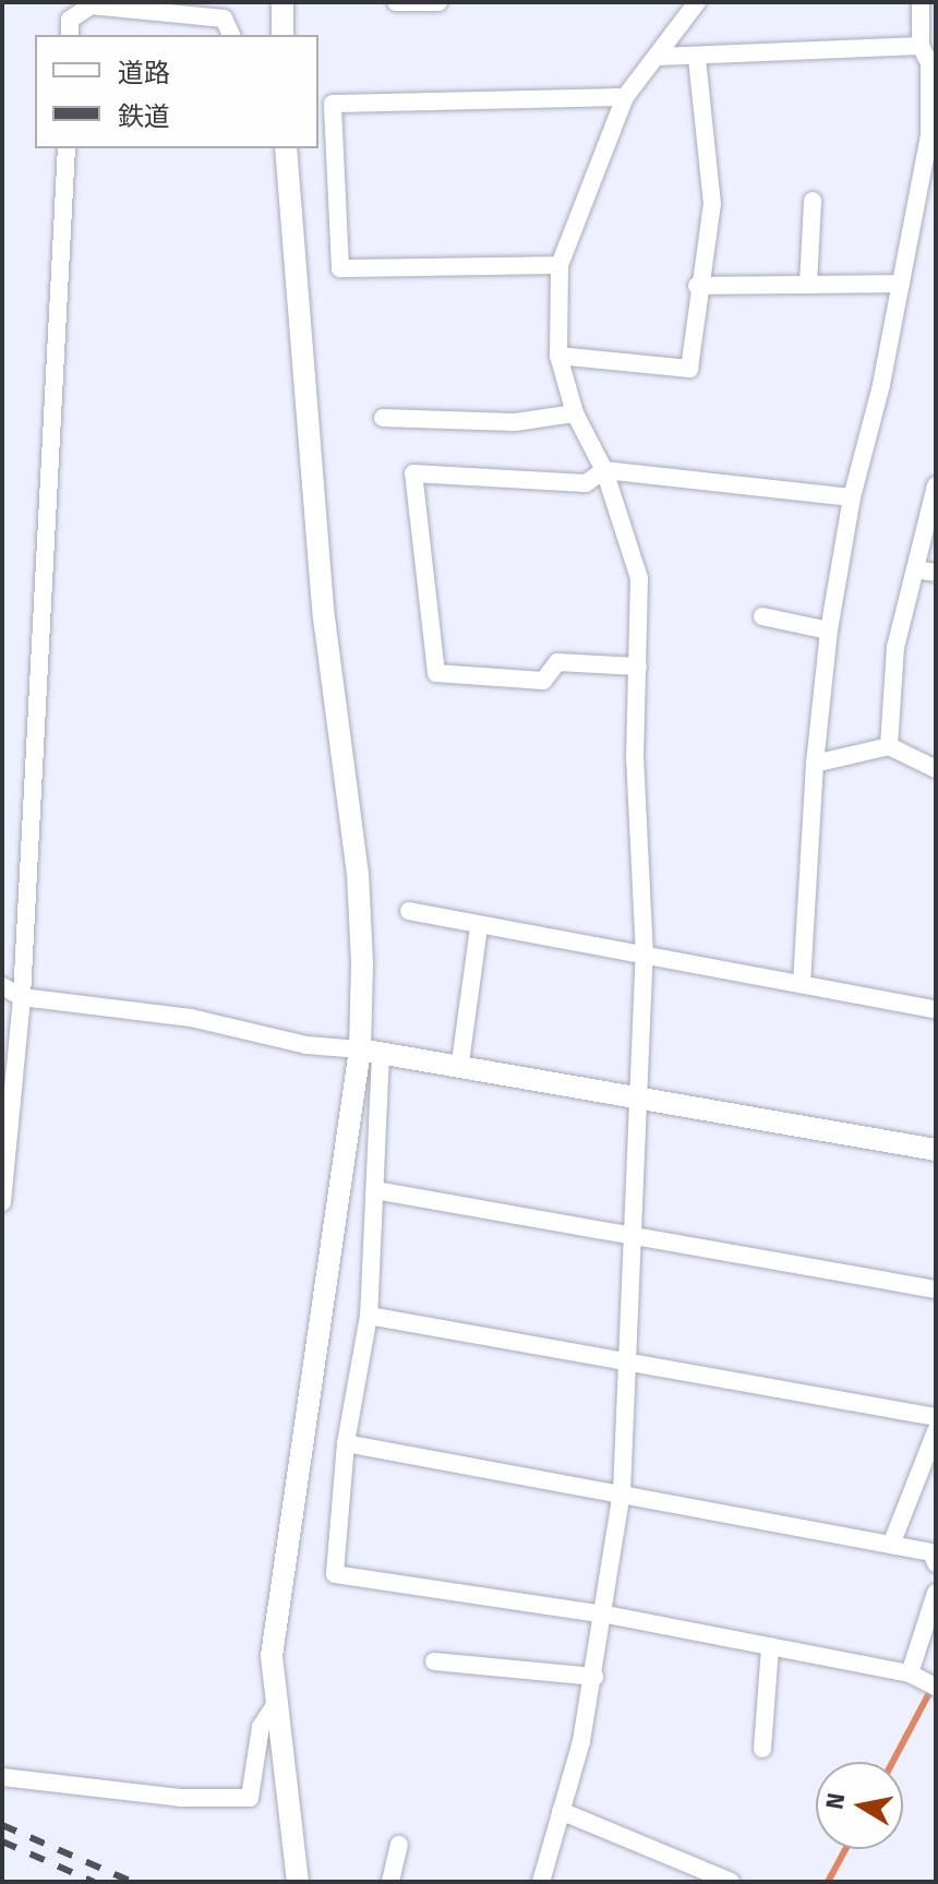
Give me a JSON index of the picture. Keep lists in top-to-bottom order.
{
  "legend": ["道路", "鉄道"],
  "north": "left"
}
